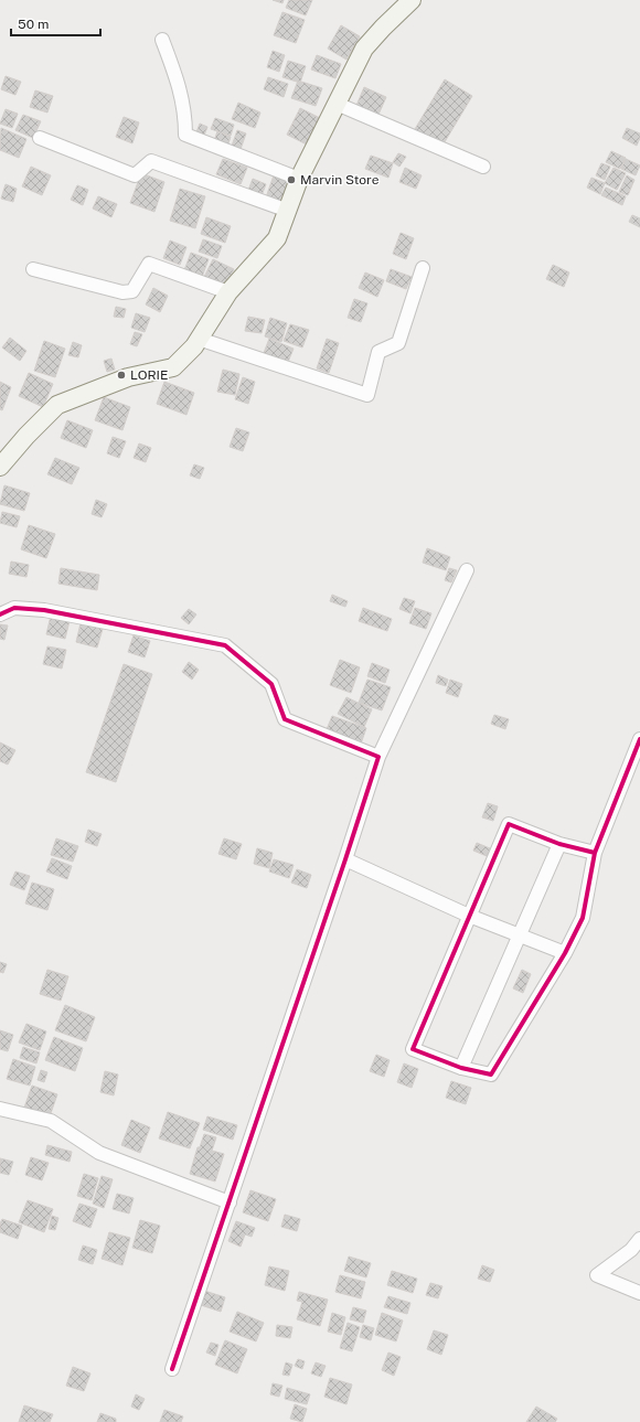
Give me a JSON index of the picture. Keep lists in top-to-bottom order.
{
  "places": ["Marvin Store", "LORIE"],
  "scale_bar": "50 m"
}
